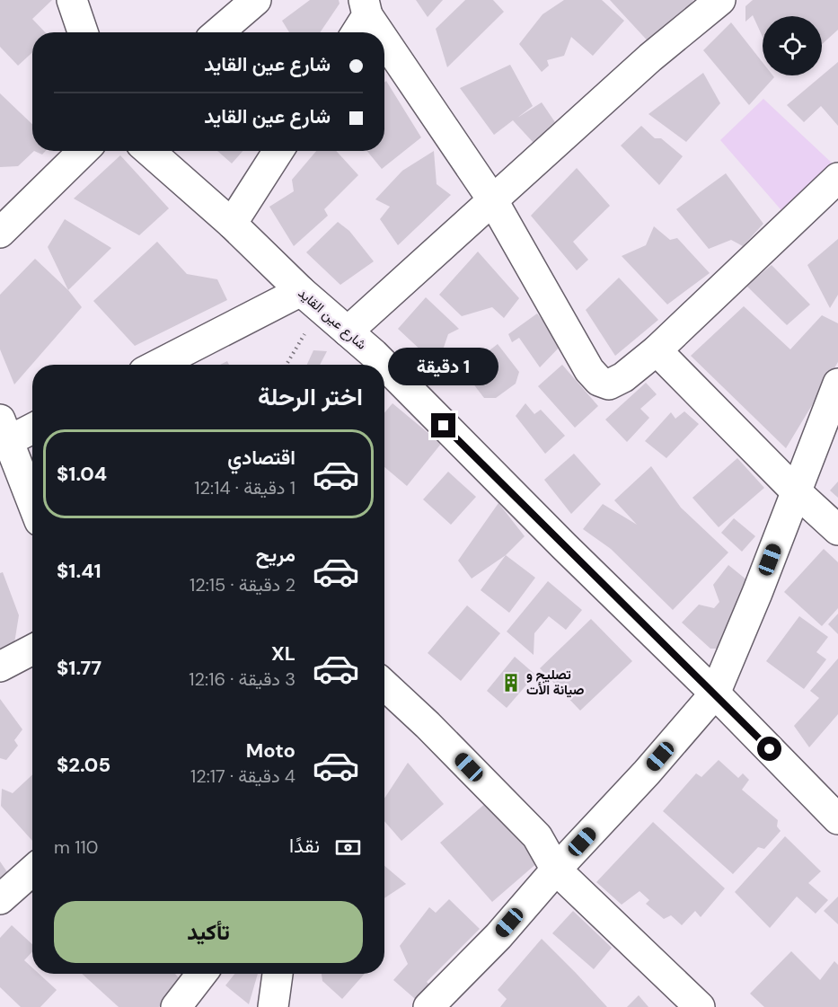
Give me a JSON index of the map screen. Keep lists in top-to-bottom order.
{
  "streets": {
    "street": ["شارع عين القايد"]
  },
  "places": {
    "building": ["تصليح و صيانة الأت"]
  },
  "page": {
    "banner": ["شارع عين القايد", "شارع عين القايد"],
    "bubble": "1 دقيقة",
    "heading": "اختر الرحلة",
    "list": [
      {
        "name": "اقتصادي",
        "note": "1 دقيقة · 12:14",
        "value": "$1.04"
      },
      {
        "name": "مريح",
        "note": "2 دقيقة · 12:15",
        "value": "$1.41"
      },
      {
        "name": "XL",
        "note": "3 دقيقة · 12:16",
        "value": "$1.77"
      },
      {
        "name": "Moto",
        "note": "4 دقيقة · 12:17",
        "value": "$2.05"
      }
    ],
    "pay": ["نقدًا", "110 m"],
    "buttons": "تأكيد"
  }
}
